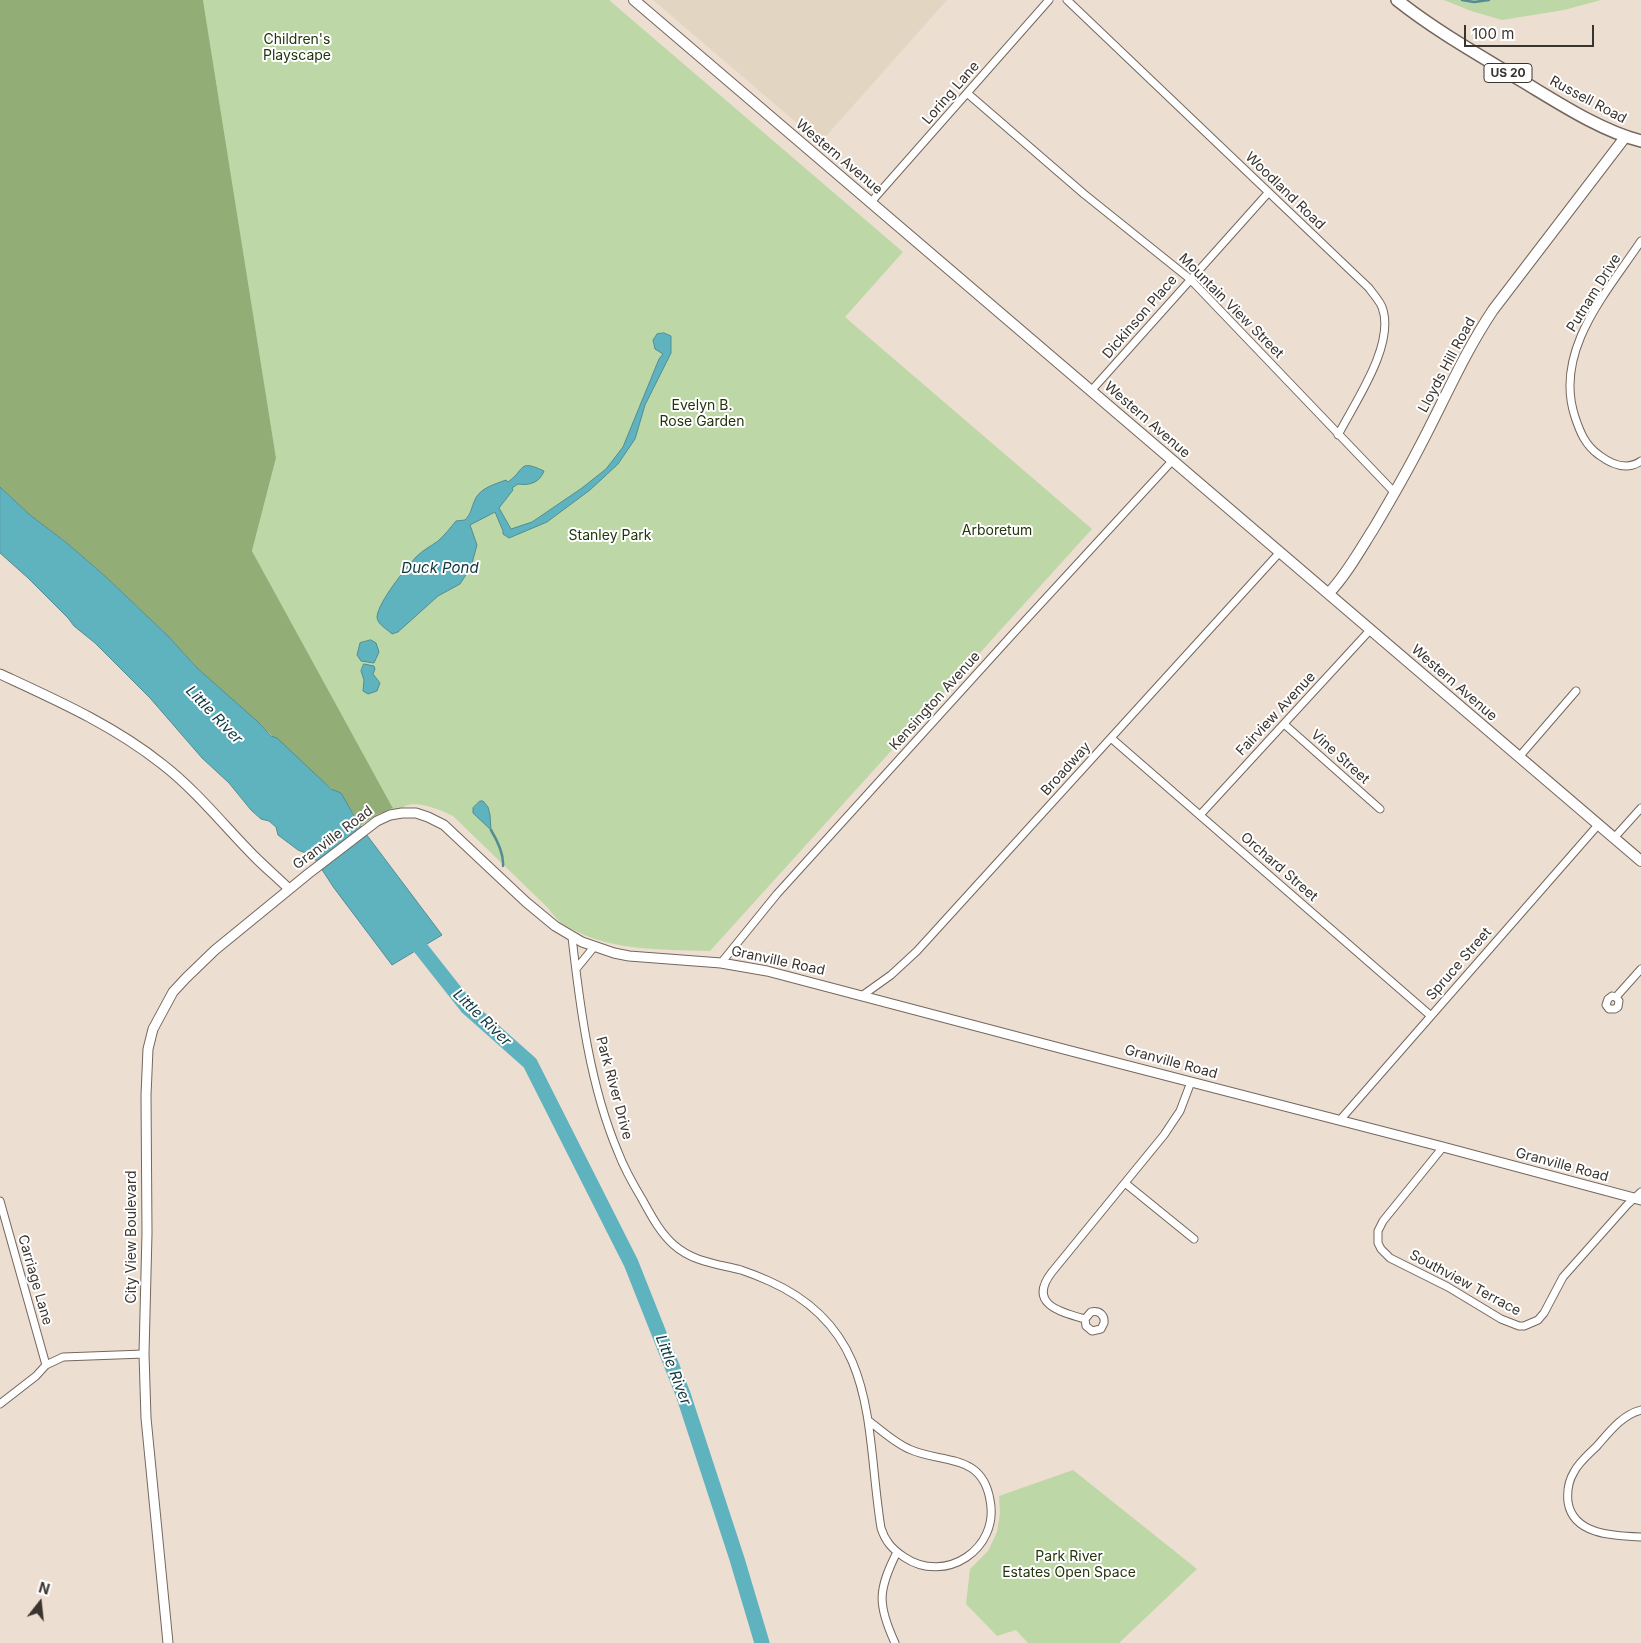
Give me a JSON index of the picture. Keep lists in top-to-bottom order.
{
  "streets": {
    "main road": [
      "US 20",
      "Russell Road",
      "Western Avenue",
      "Lloyds Hill Road"
    ],
    "street": [
      "Loring Lane",
      "Woodland Road",
      "Putnam Drive",
      "Mountain View Street",
      "Dickinson Place",
      "Kensington Avenue",
      "Fairview Avenue",
      "Vine Street",
      "Broadway",
      "Granville Road",
      "Orchard Street",
      "Spruce Street",
      "Park River Drive",
      "City View Boulevard",
      "Carriage Lane",
      "Southview Terrace"
    ]
  },
  "crossings": [
    ["Loring Lane", "Western Avenue"],
    ["Loring Lane", "Mountain View Street"],
    ["Russell Road", "Lloyds Hill Road"],
    ["Western Avenue", "Dickinson Place"],
    ["Western Avenue", "Lloyds Hill Road"],
    ["Western Avenue", "Kensington Avenue"],
    ["Western Avenue", "Fairview Avenue"],
    ["Western Avenue", "Broadway"],
    ["Western Avenue", "Spruce Street"],
    ["Woodland Road", "Mountain View Street"],
    ["Woodland Road", "Dickinson Place"],
    ["Mountain View Street", "Dickinson Place"],
    ["Mountain View Street", "Lloyds Hill Road"],
    ["Kensington Avenue", "Granville Road"],
    ["Fairview Avenue", "Vine Street"],
    ["Fairview Avenue", "Orchard Street"],
    ["Broadway", "Granville Road"],
    ["Broadway", "Orchard Street"],
    ["Granville Road", "Spruce Street"],
    ["Granville Road", "Park River Drive"],
    ["Granville Road", "City View Boulevard"],
    ["Granville Road", "Southview Terrace"],
    ["Orchard Street", "Spruce Street"]
  ],
  "water": ["Duck Pond", "Little River"],
  "parks": [
    "Children's Playscape",
    "Evelyn B. Rose Garden",
    "Arboretum",
    "Stanley Park",
    "Park River Estates Open Space"
  ],
  "scale_bar": "100 m",
  "north": "top"
}
